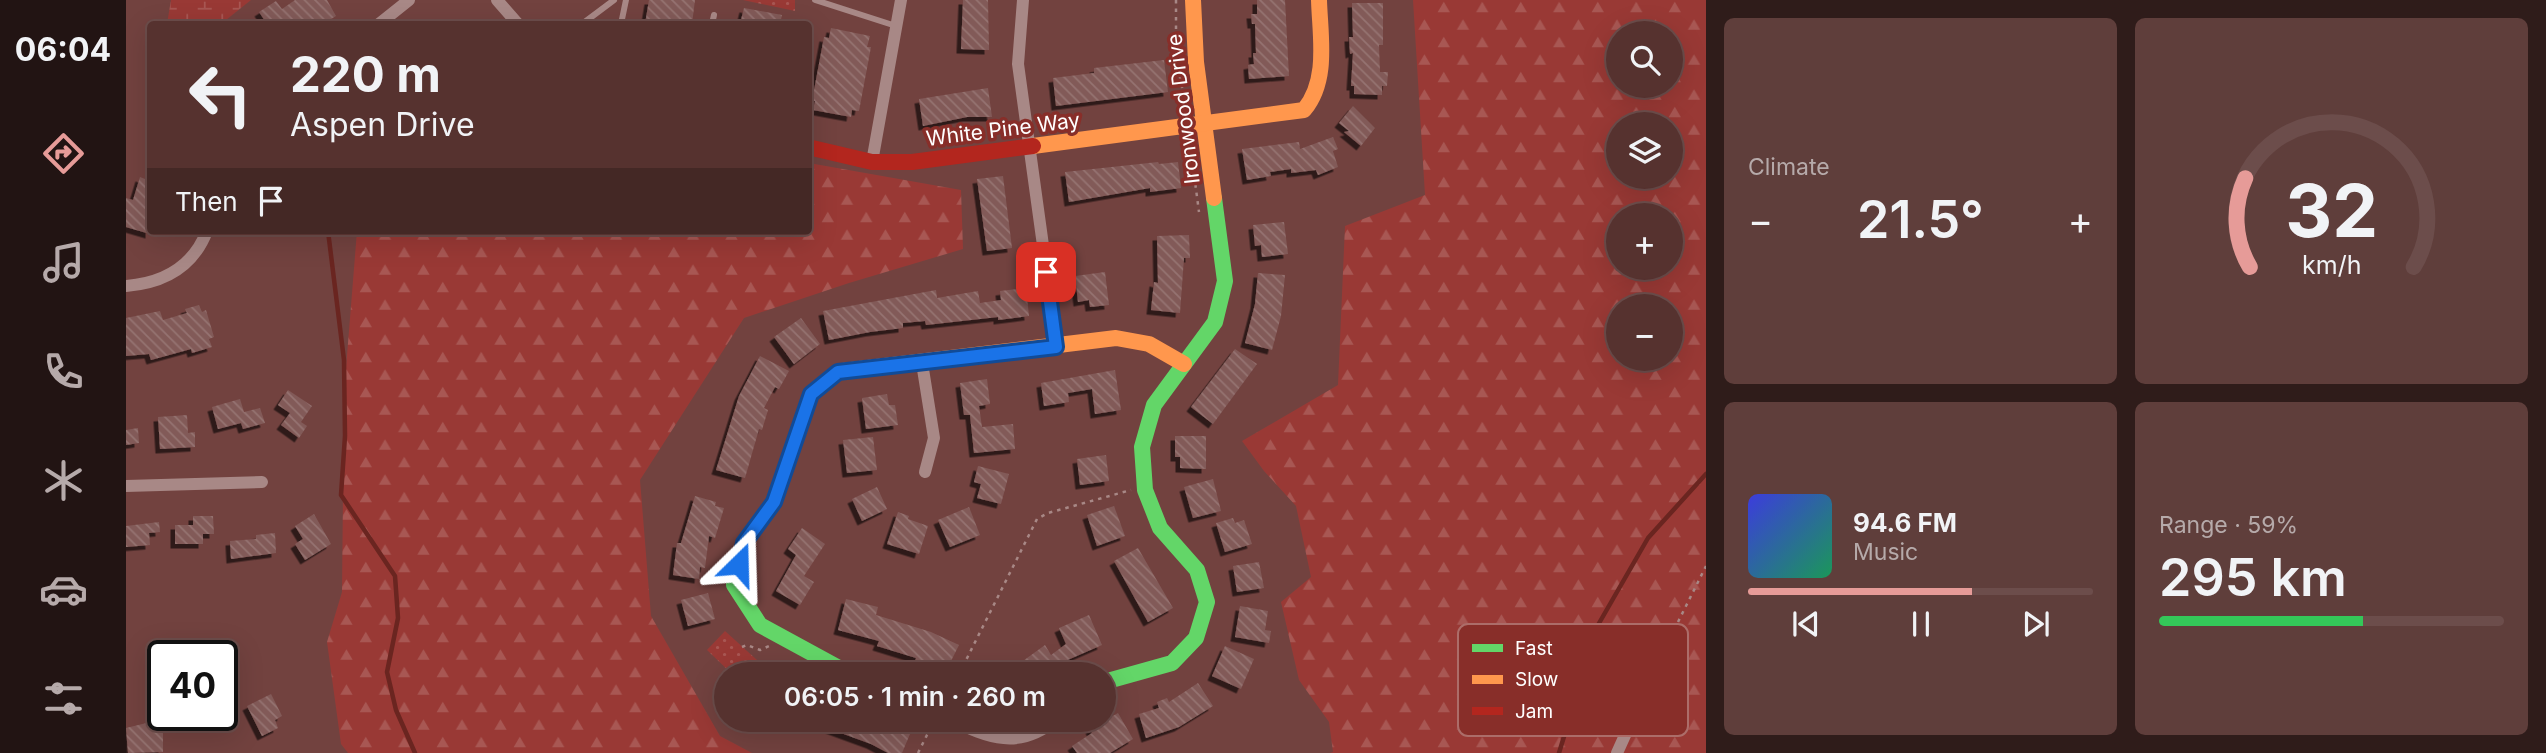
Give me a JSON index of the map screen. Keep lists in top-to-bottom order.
{
  "streets": {
    "street": ["Ironwood Drive", "White Pine Way"]
  },
  "crossings": [
    ["Ironwood Drive", "White Pine Way"]
  ],
  "legend": ["Fast", "Slow", "Jam"],
  "page": {
    "tabs": "06:04",
    "tile": [
      "Climate",
      ["Range · 59%", "295 km"]
    ],
    "map_buttons": ["+", "−"],
    "turn": ["220 m", "Aspen Drive"],
    "then": "Then",
    "heat": ["−", "21.5°", "+"],
    "song": ["94.6 FM", "Music"],
    "limit": "40",
    "trip": "06:05 · 1 min · 260 m",
    "gauge": ["32", "km/h"]
  }
}
